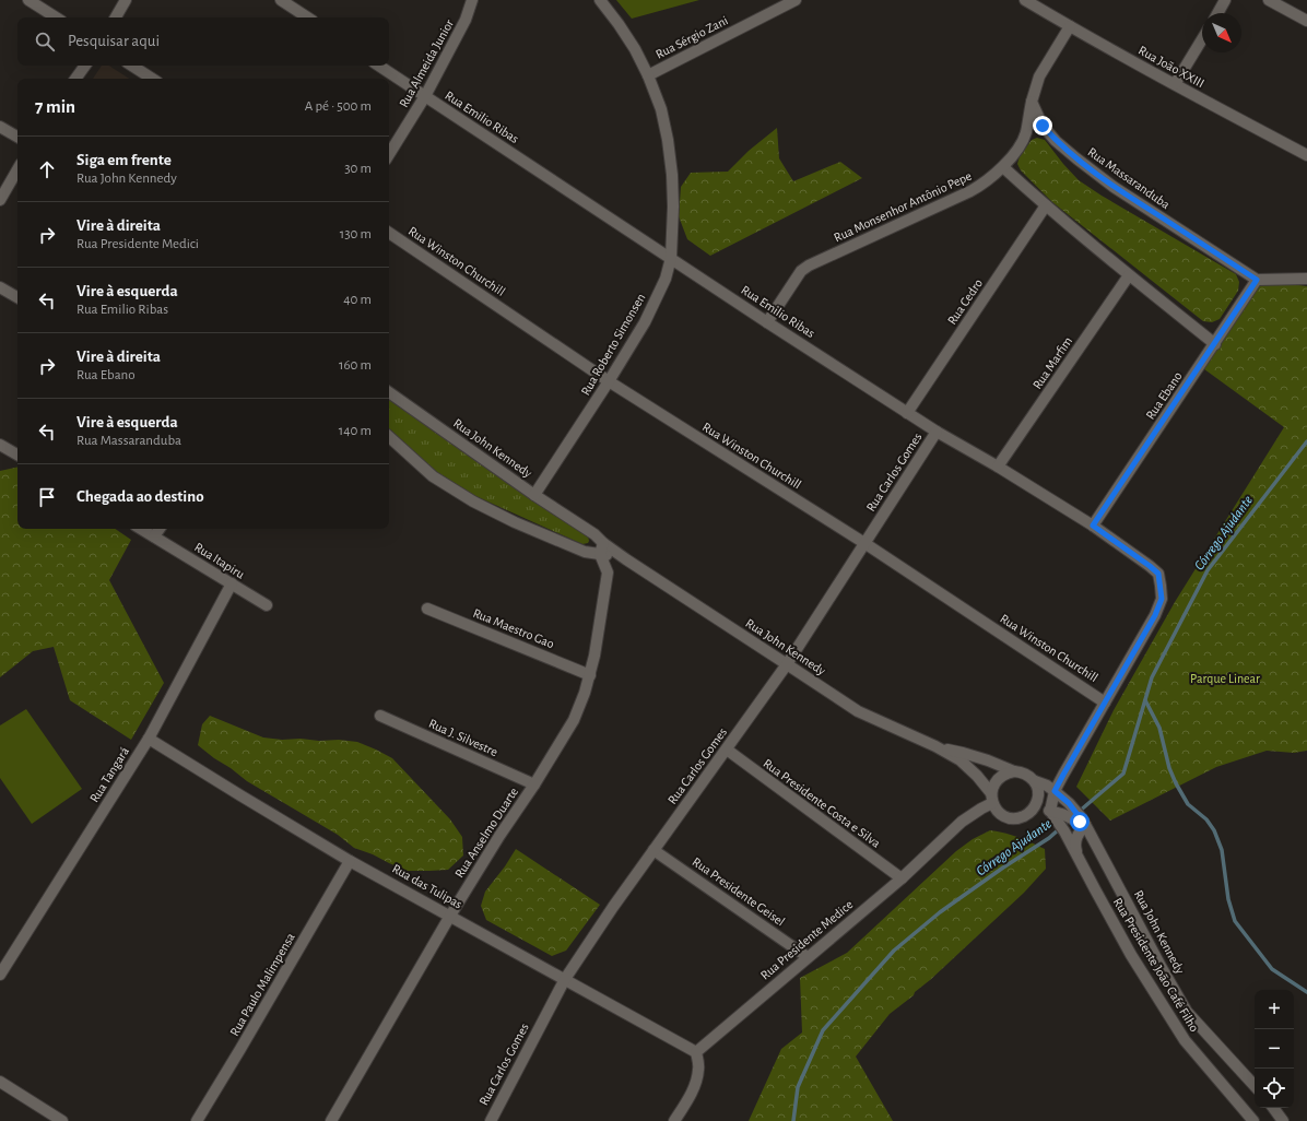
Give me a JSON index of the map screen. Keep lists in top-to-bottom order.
{
  "streets": {
    "street": [
      "Rua Sérgio Zani",
      "Rua Almeida Junior",
      "Rua João XXIII",
      "Rua Emilio Ribas",
      "Rua Massaranduba",
      "Rua Monsenhor Antônio Pepe",
      "Rua Winston Churchill",
      "Rua Cedro",
      "Rua Roberto Simonsen",
      "Rua Marfim",
      "Rua Ebano",
      "Rua John Kennedy",
      "Rua Carlos Gomes",
      "Rua Itapiru",
      "Rua Maestro Gao",
      "Rua J. Silvestre",
      "Rua Tangará",
      "Rua Presidente Costa e Silva",
      "Rua Anselmo Duarte",
      "Rua das Tulipas",
      "Rua Presidente Geisel",
      "Rua Presidente Medice",
      "Rua Presidente João Café Filho",
      "Rua Paulo Malimpensa"
    ]
  },
  "crossings": [
    ["Rua Sérgio Zani", "Rua Roberto Simonsen"],
    ["Rua Almeida Junior", "Rua Emilio Ribas"],
    ["Rua Emilio Ribas", "Rua Monsenhor Antônio Pepe"],
    ["Rua Emilio Ribas", "Rua Winston Churchill"],
    ["Rua Emilio Ribas", "Rua Cedro"],
    ["Rua Emilio Ribas", "Rua Roberto Simonsen"],
    ["Rua Emilio Ribas", "Rua Marfim"],
    ["Rua Emilio Ribas", "Rua Ebano"],
    ["Rua Emilio Ribas", "Rua Carlos Gomes"],
    ["Rua Massaranduba", "Rua Monsenhor Antônio Pepe"],
    ["Rua Massaranduba", "Rua Ebano"],
    ["Rua Winston Churchill", "Rua Roberto Simonsen"],
    ["Rua Winston Churchill", "Rua Carlos Gomes"],
    ["Rua Roberto Simonsen", "Rua John Kennedy"],
    ["Rua John Kennedy", "Rua Carlos Gomes"],
    ["Rua John Kennedy", "Rua Anselmo Duarte"],
    ["Rua John Kennedy", "Rua Presidente Medice"],
    ["Rua John Kennedy", "Rua Presidente João Café Filho"],
    ["Rua Carlos Gomes", "Rua Presidente Costa e Silva"],
    ["Rua Carlos Gomes", "Rua das Tulipas"],
    ["Rua Carlos Gomes", "Rua Presidente Geisel"],
    ["Rua Itapiru", "Rua Tangará"],
    ["Rua Maestro Gao", "Rua Anselmo Duarte"],
    ["Rua J. Silvestre", "Rua Anselmo Duarte"],
    ["Rua Tangará", "Rua das Tulipas"],
    ["Rua Presidente Costa e Silva", "Rua Presidente Medice"],
    ["Rua Anselmo Duarte", "Rua das Tulipas"],
    ["Rua das Tulipas", "Rua Presidente Medice"],
    ["Rua das Tulipas", "Rua Paulo Malimpensa"],
    ["Rua Presidente Geisel", "Rua Presidente Medice"]
  ],
  "water": ["Córrego Ajudante"],
  "parks": ["Parque Linear"],
  "north": "bottom right",
  "page": {
    "search": "Pesquisar aqui",
    "heading": ["7 min", "A pé · 500 m"],
    "list": [
      ["Siga em frente", "Rua John Kennedy", "30 m"],
      ["Vire à direita", "Rua Presidente Medici", "130 m"],
      ["Vire à esquerda", "Rua Emilio Ribas", "40 m"],
      ["Vire à direita", "Rua Ebano", "160 m"],
      ["Vire à esquerda", "Rua Massaranduba", "140 m"],
      "Chegada ao destino"
    ],
    "map_buttons": ["+", "−"]
  }
}
